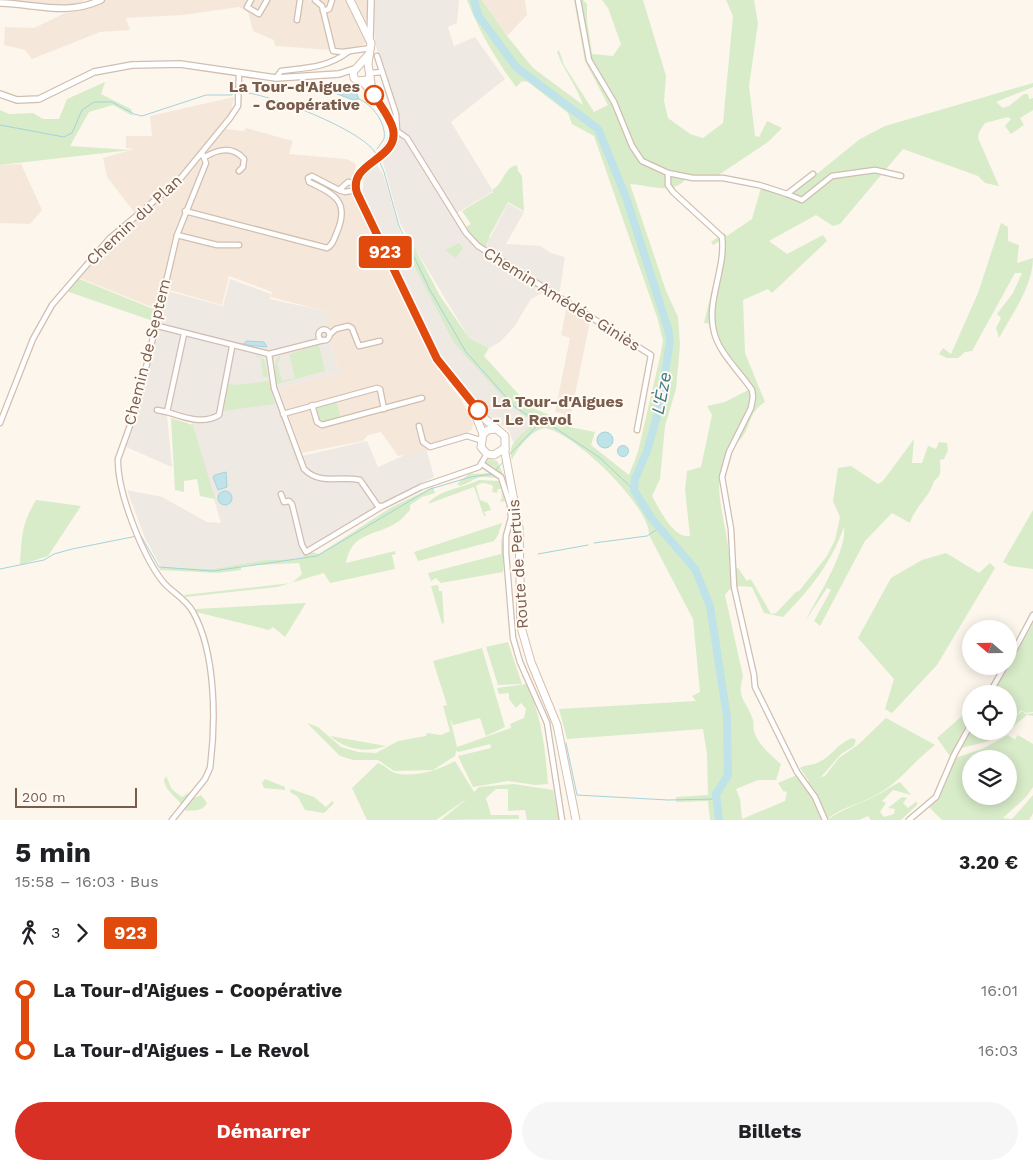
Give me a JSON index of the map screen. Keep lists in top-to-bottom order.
{
  "streets": {
    "main road": ["Route de Pertuis"],
    "street": ["Chemin du Plan", "Chemin Amédée Giniès", "Chemin de Septem"]
  },
  "crossings": [
    ["Chemin du Plan", "Chemin de Septem"]
  ],
  "water": ["L'Èze"],
  "places": ["La Tour-d'Aigues - Coopérative", "La Tour-d'Aigues - Le Revol"],
  "lines": ["bus line 923"],
  "scale_bar": "200 m",
  "north": "left",
  "page": {
    "on_map": "923",
    "scale": "200 m",
    "heading": ["5 min", "15:58 – 16:03 · Bus", "3.20 €"],
    "legs": ["3", "923"],
    "list": [
      {
        "name": "La Tour-d'Aigues - Coopérative",
        "value": "16:01"
      },
      {
        "name": "La Tour-d'Aigues - Le Revol",
        "value": "16:03"
      }
    ],
    "buttons": ["Démarrer", "Billets"]
  }
}
